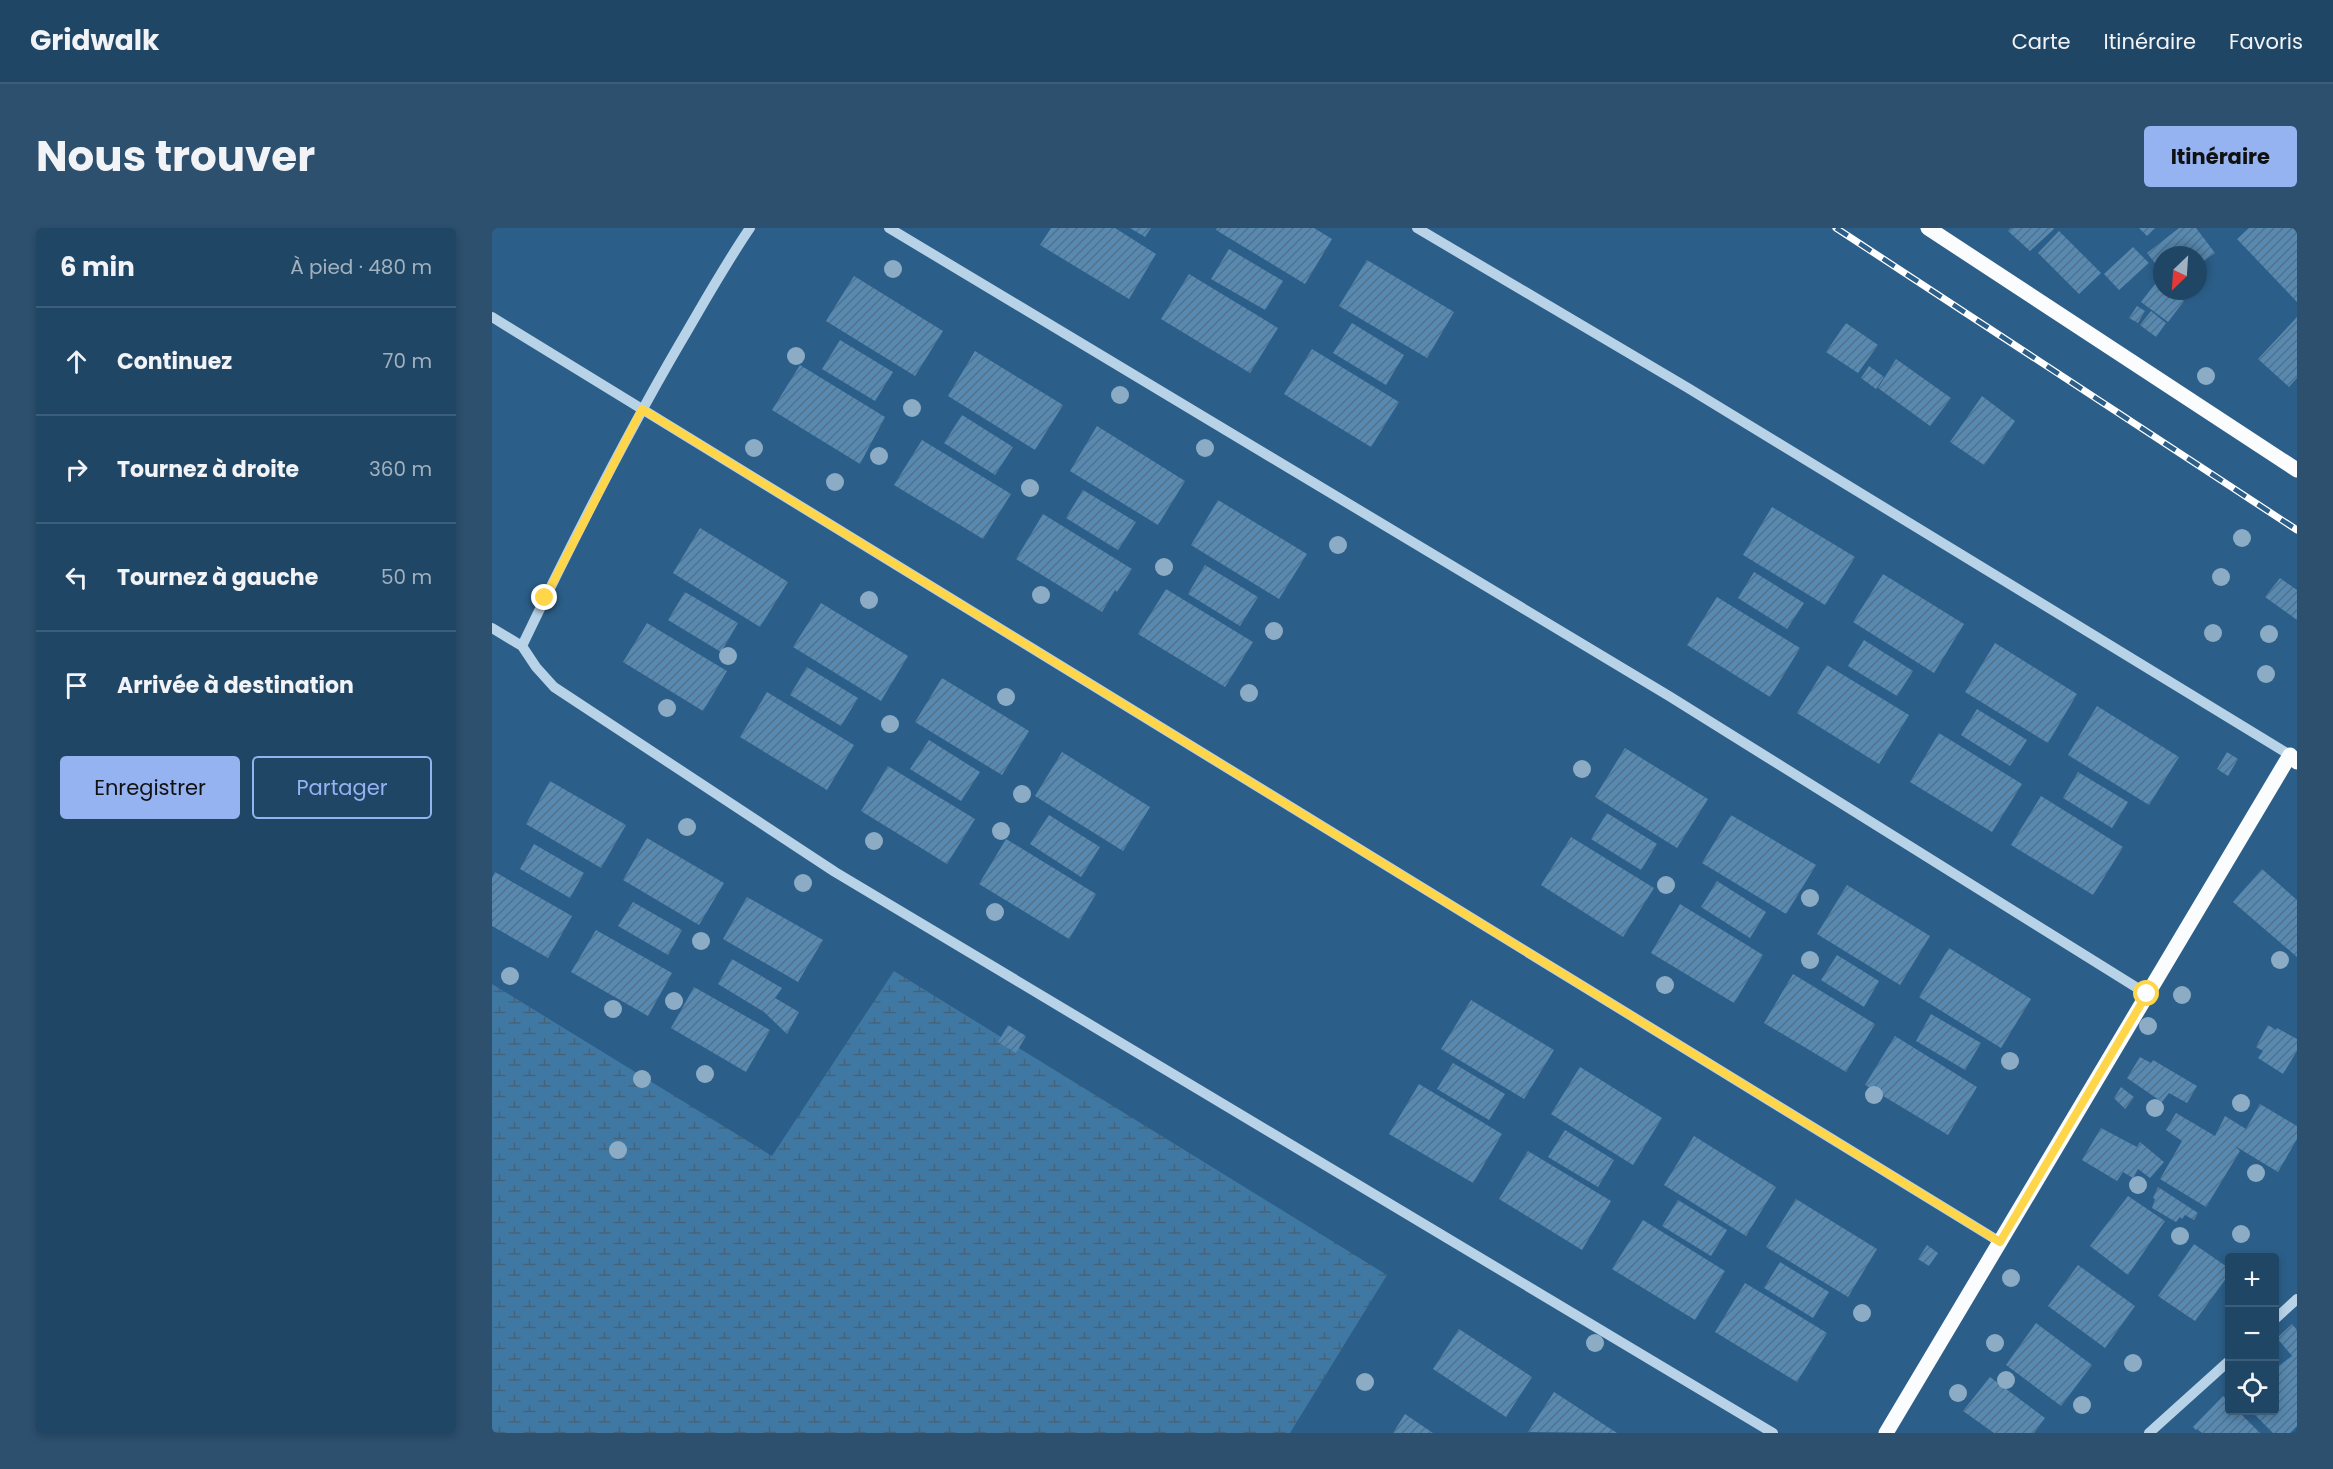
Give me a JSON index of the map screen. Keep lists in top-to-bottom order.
{
  "north": "bottom left",
  "page": {
    "header": "Gridwalk",
    "nav": ["Carte", "Itinéraire", "Favoris"],
    "title": "Nous trouver",
    "buttons": [
      "Itinéraire",
      ["Enregistrer", "Partager"]
    ],
    "heading": ["6 min", "À pied · 480 m"],
    "list": [
      ["Continuez", "70 m"],
      ["Tournez à droite", "360 m"],
      ["Tournez à gauche", "50 m"],
      "Arrivée à destination"
    ],
    "map_buttons": ["+", "−"]
  }
}
